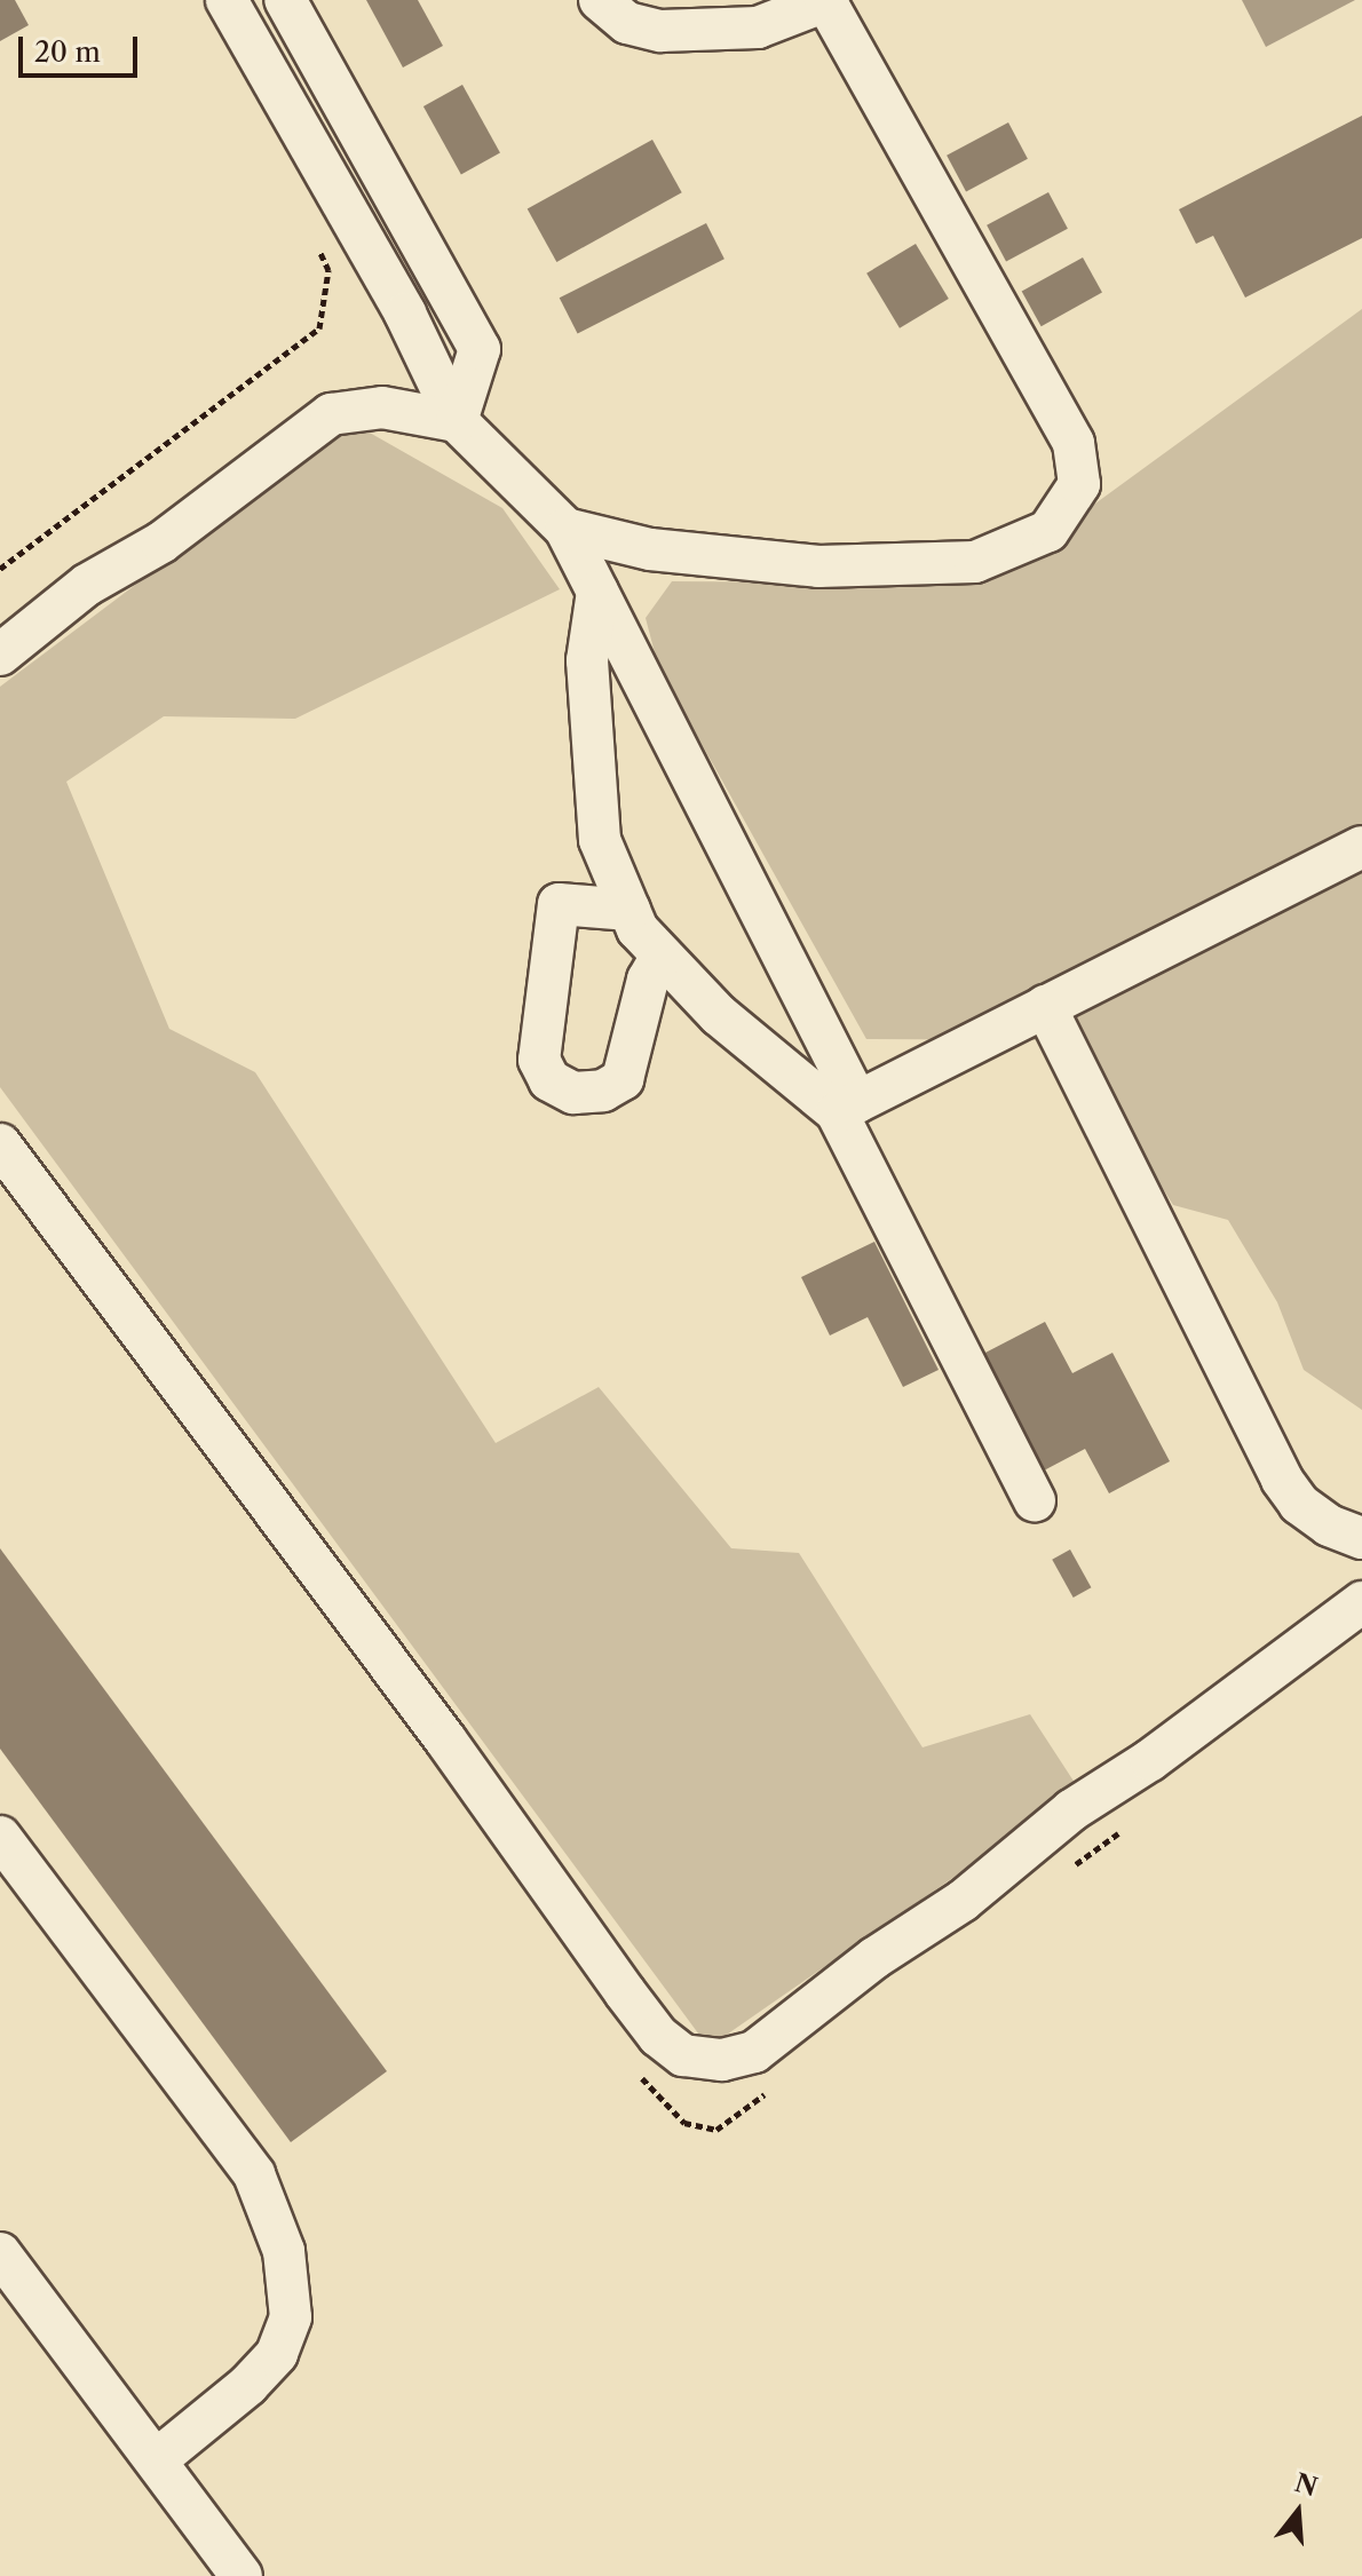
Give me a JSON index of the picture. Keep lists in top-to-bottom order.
{
  "scale_bar": "20 m",
  "north": "top"
}
